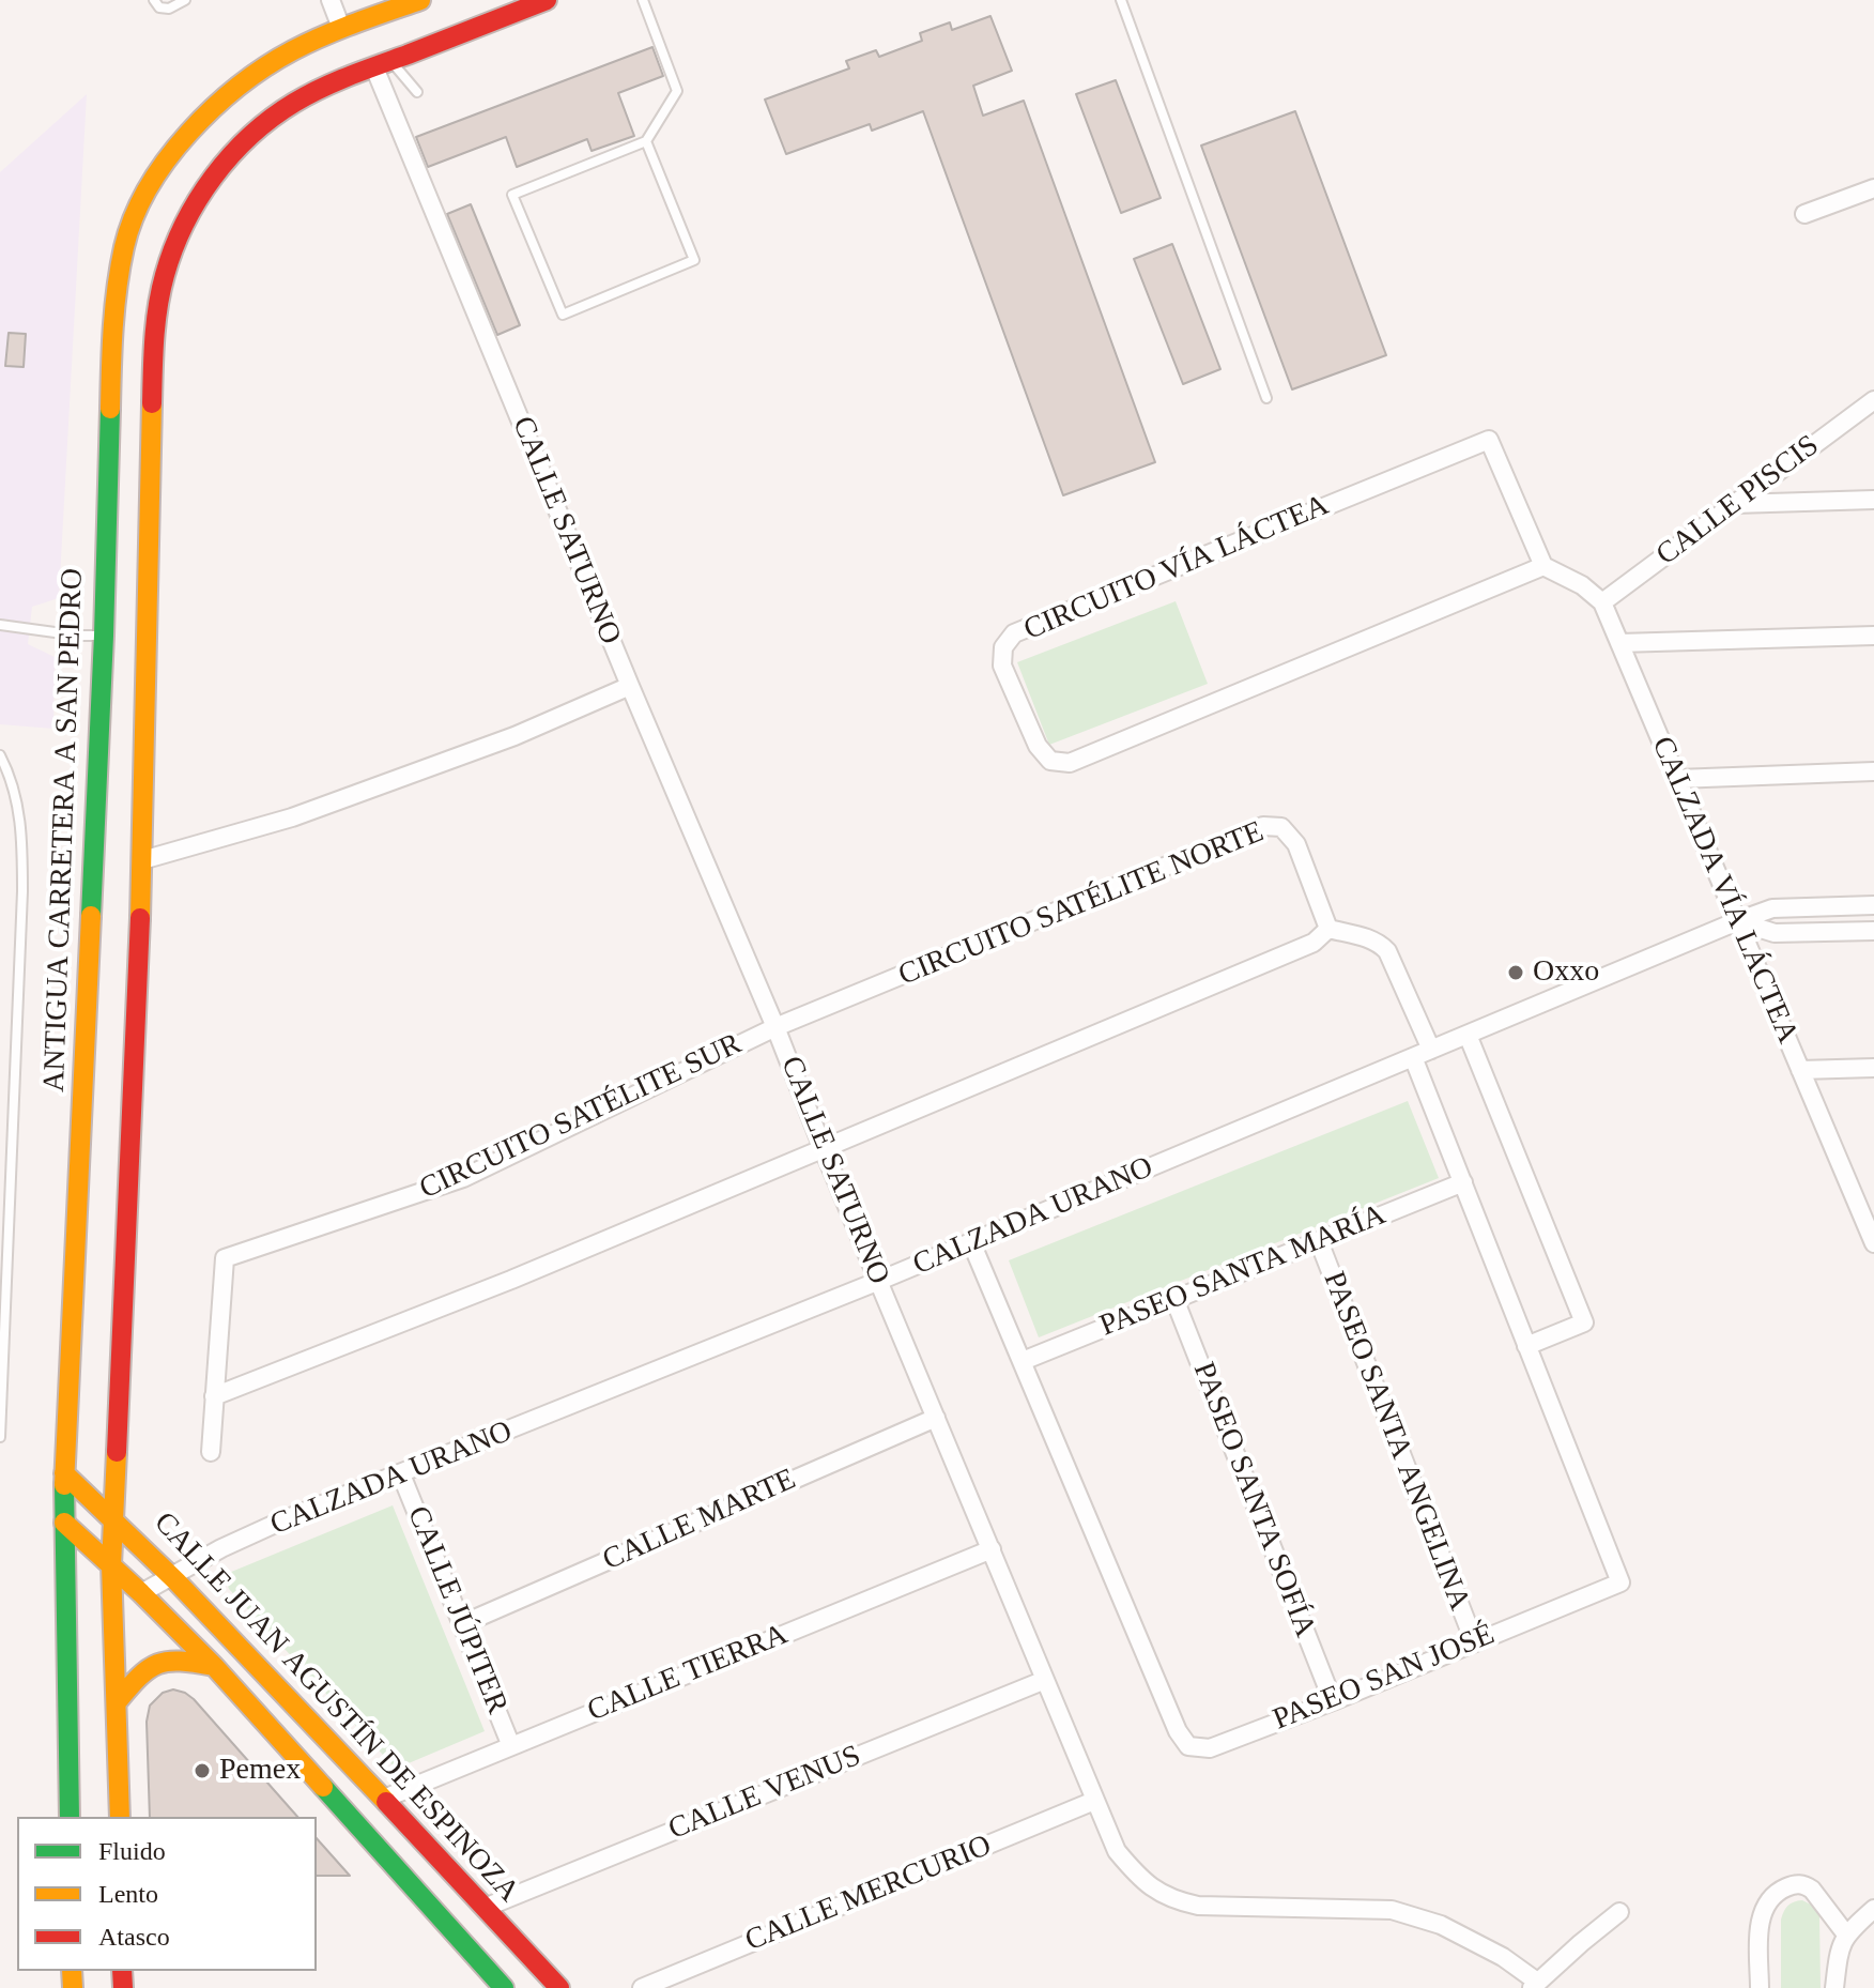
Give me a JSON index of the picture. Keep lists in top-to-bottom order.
{
  "streets": {
    "main road": ["ANTIGUA CARRETERA A SAN PEDRO", "CALLE JUAN AGUSTÍN DE ESPINOZA"],
    "street": [
      "CALLE PISCIS",
      "CALLE SATURNO",
      "CIRCUITO VÍA LÁCTEA",
      "CALZADA VÍA LÁCTEA",
      "CIRCUITO SATÉLITE NORTE",
      "CIRCUITO SATÉLITE SUR",
      "CALZADA URANO",
      "PASEO SANTA MARÍA",
      "PASEO SANTA ANGELINA",
      "PASEO SANTA SOFÍA",
      "CALLE MARTE",
      "CALLE JÚPITER",
      "CALLE TIERRA",
      "PASEO SAN JOSÉ",
      "CALLE VENUS",
      "CALLE MERCURIO"
    ]
  },
  "crossings": [
    ["CALLE PISCIS", "CALZADA VÍA LÁCTEA"],
    ["CALLE SATURNO", "CIRCUITO SATÉLITE NORTE"],
    ["CALLE SATURNO", "CIRCUITO SATÉLITE SUR"],
    ["CALLE SATURNO", "CALZADA URANO"],
    ["CALLE SATURNO", "CALLE MARTE"],
    ["CALLE SATURNO", "CALLE TIERRA"],
    ["CALLE SATURNO", "CALLE VENUS"],
    ["CALLE SATURNO", "CALLE MERCURIO"],
    ["ANTIGUA CARRETERA A SAN PEDRO", "CALLE JUAN AGUSTÍN DE ESPINOZA"],
    ["CALZADA VÍA LÁCTEA", "CALZADA URANO"],
    ["CIRCUITO SATÉLITE NORTE", "CIRCUITO SATÉLITE SUR"],
    ["CALZADA URANO", "CALLE JÚPITER"],
    ["CALZADA URANO", "PASEO SAN JOSÉ"],
    ["CALZADA URANO", "CALLE JUAN AGUSTÍN DE ESPINOZA"],
    ["PASEO SANTA MARÍA", "PASEO SANTA ANGELINA"],
    ["PASEO SANTA MARÍA", "PASEO SANTA SOFÍA"],
    ["PASEO SANTA MARÍA", "PASEO SAN JOSÉ"],
    ["PASEO SANTA ANGELINA", "PASEO SAN JOSÉ"],
    ["PASEO SANTA SOFÍA", "PASEO SAN JOSÉ"],
    ["CALLE MARTE", "CALLE JÚPITER"],
    ["CALLE JÚPITER", "CALLE TIERRA"],
    ["CALLE TIERRA", "CALLE JUAN AGUSTÍN DE ESPINOZA"],
    ["CALLE JUAN AGUSTÍN DE ESPINOZA", "CALLE VENUS"]
  ],
  "places": ["Oxxo", "Pemex"],
  "legend": ["Fluido", "Lento", "Atasco"]
}
